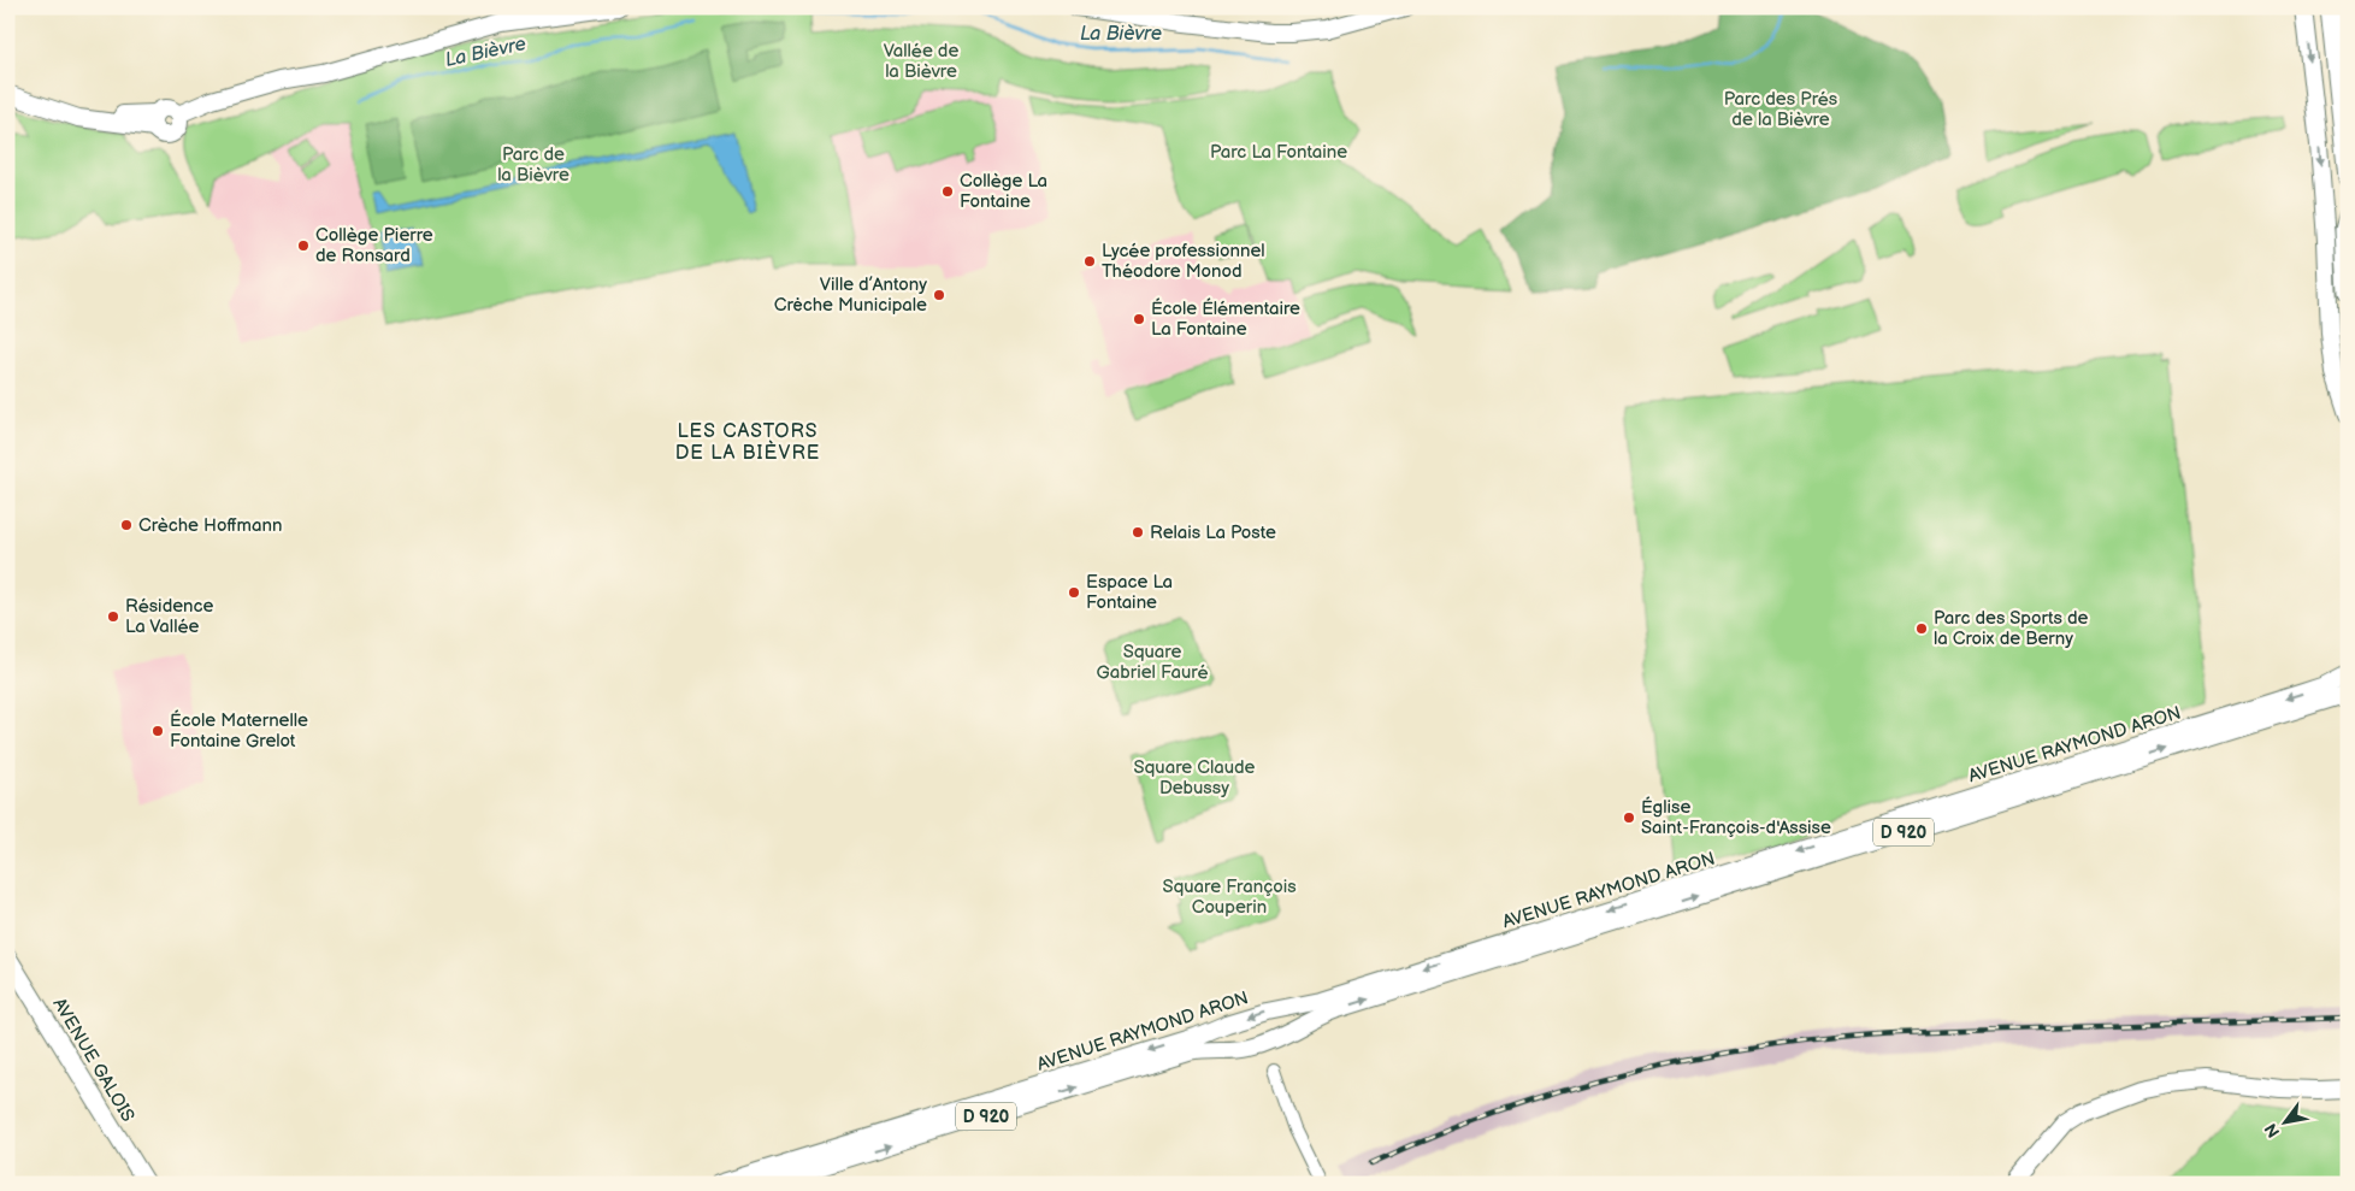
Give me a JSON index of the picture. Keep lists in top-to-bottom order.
{
  "streets": {
    "main road": ["AVENUE RAYMOND ARON", "D 920", "AVENUE GALOIS"]
  },
  "districts": ["LES CASTORS DE LA BIÈVRE"],
  "water": ["La Bièvre"],
  "parks": [
    "Vallée de la Bièvre",
    "Parc des Prés de la Bièvre",
    "Parc La Fontaine",
    "Parc de la Bièvre",
    "Square Gabriel Fauré",
    "Square Claude Debussy",
    "Square François Couperin"
  ],
  "places": [
    "Collège La Fontaine",
    "Collège Pierre de Ronsard",
    "Lycée professionnel Théodore Monod",
    "Ville d’Antony Crėche Municipale",
    "École Élémentaire La Fontaine",
    "Crèche Hoffmann",
    "Relais La Poste",
    "Espace La Fontaine",
    "Résidence La Vallée",
    "Parc des Sports de la Croix de Berny",
    "École Maternelle Fontaine Grelot",
    "Église Saint-François-d'Assise"
  ],
  "north": "bottom left"
}
